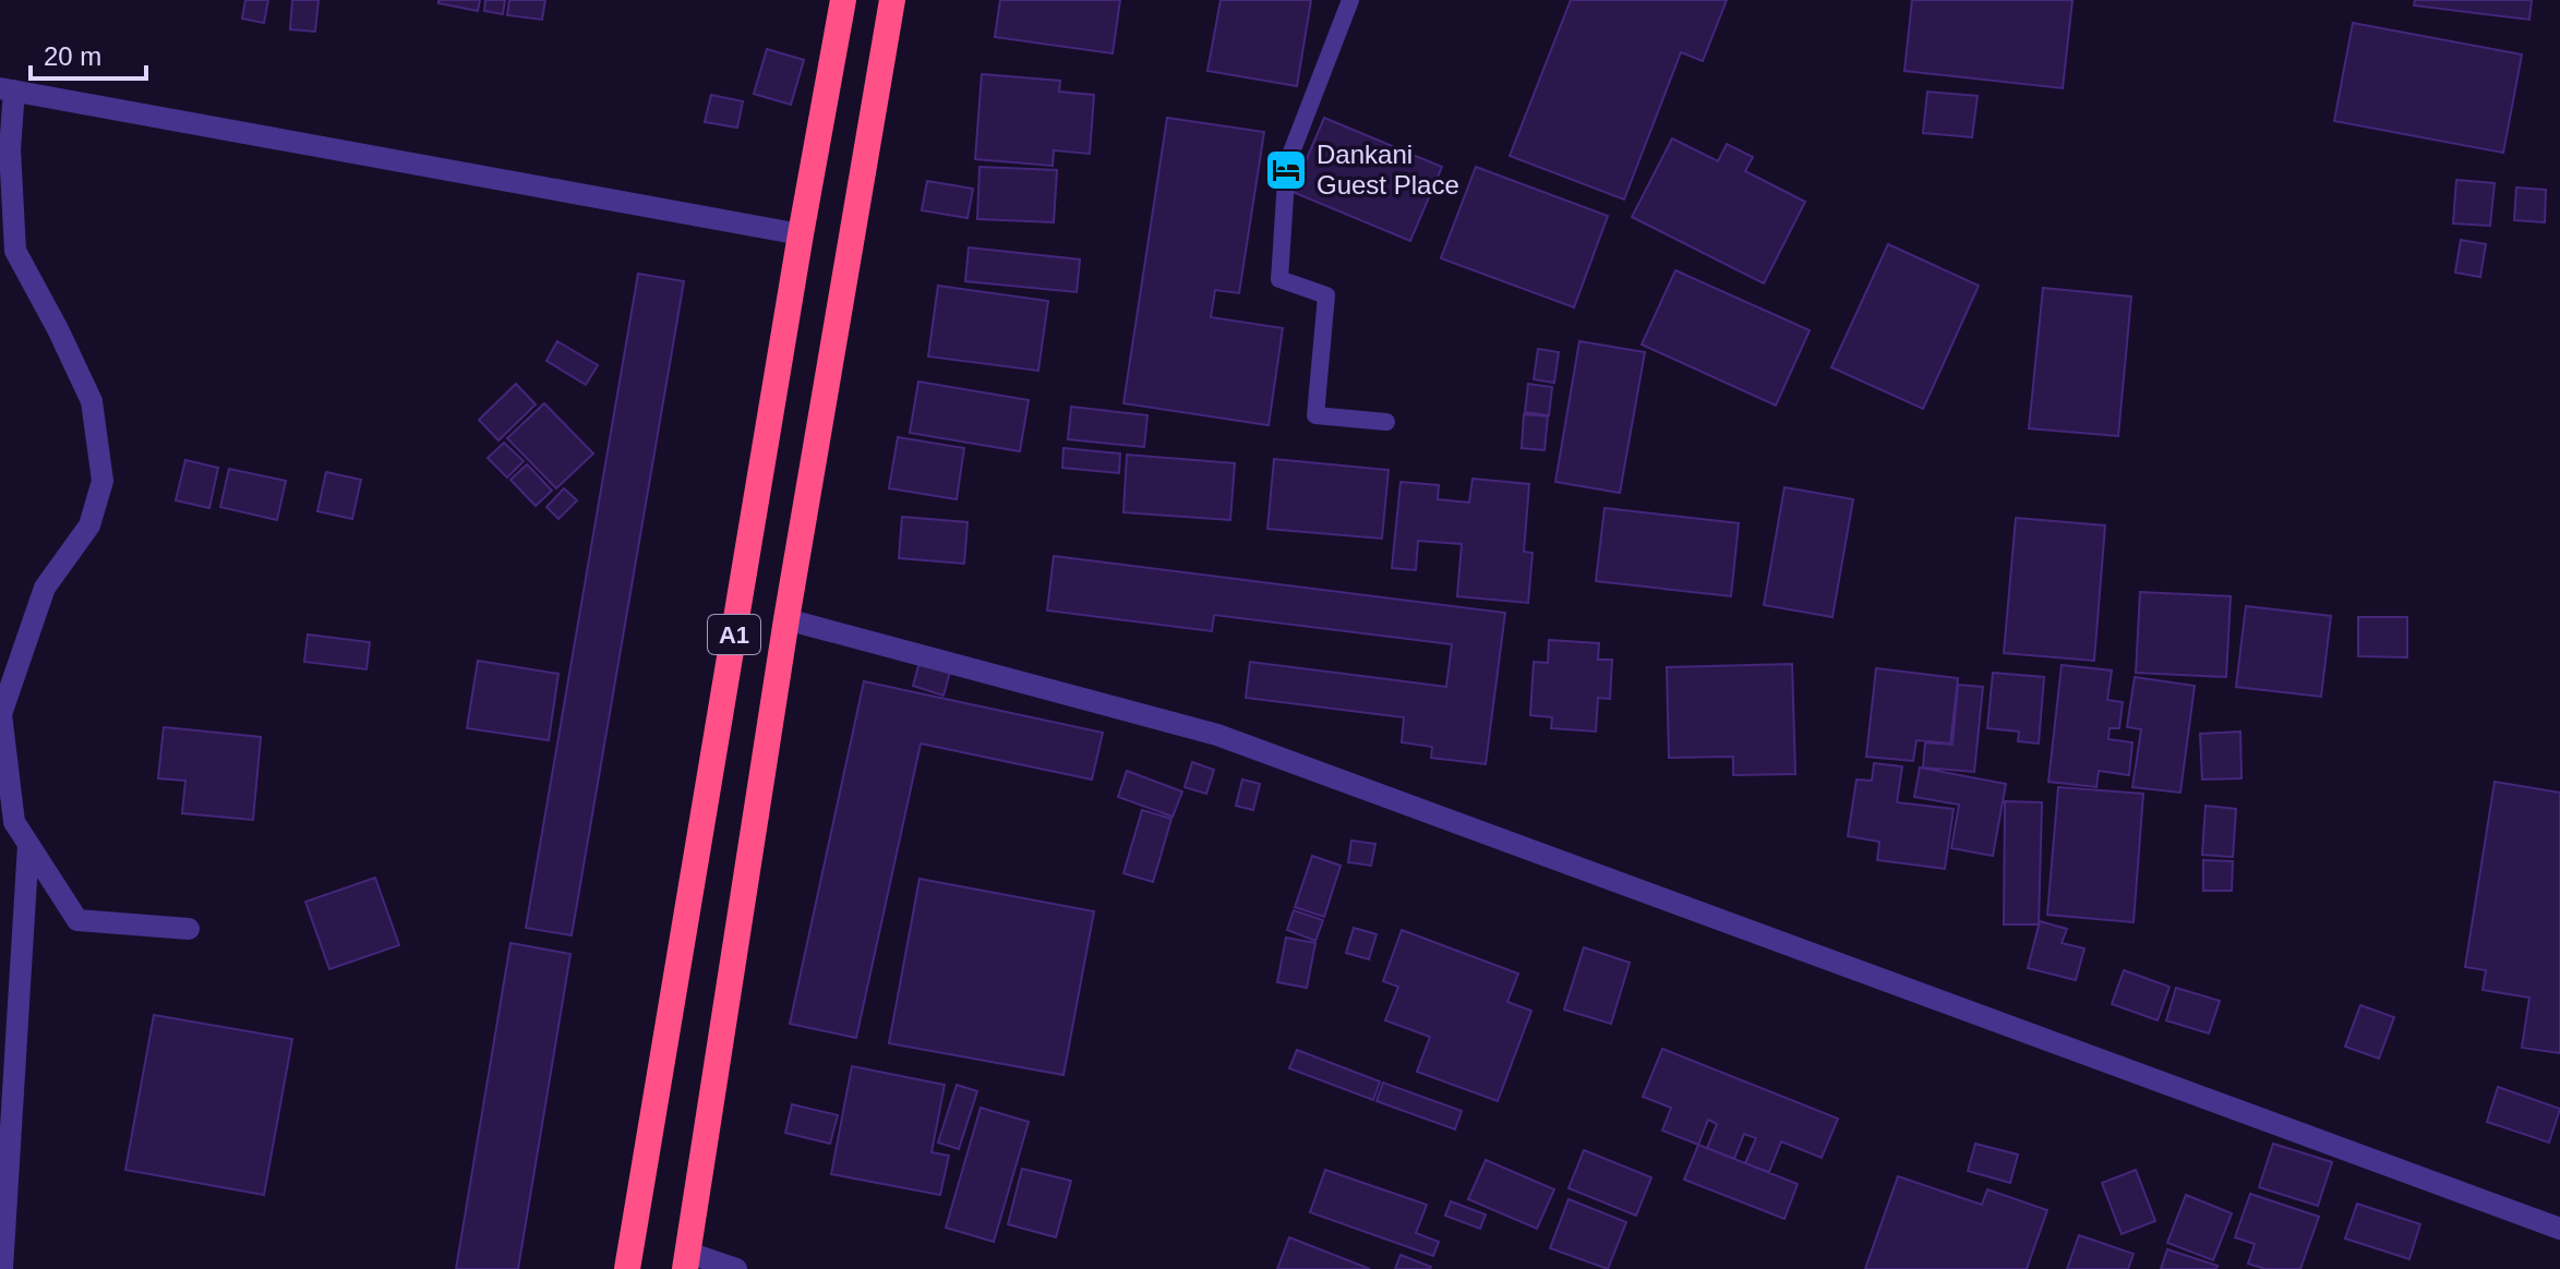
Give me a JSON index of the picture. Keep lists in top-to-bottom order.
{
  "streets": {
    "highway": ["A1"]
  },
  "places": {
    "hotel": ["Dankani Guest Place"]
  },
  "scale_bar": "20 m"
}
